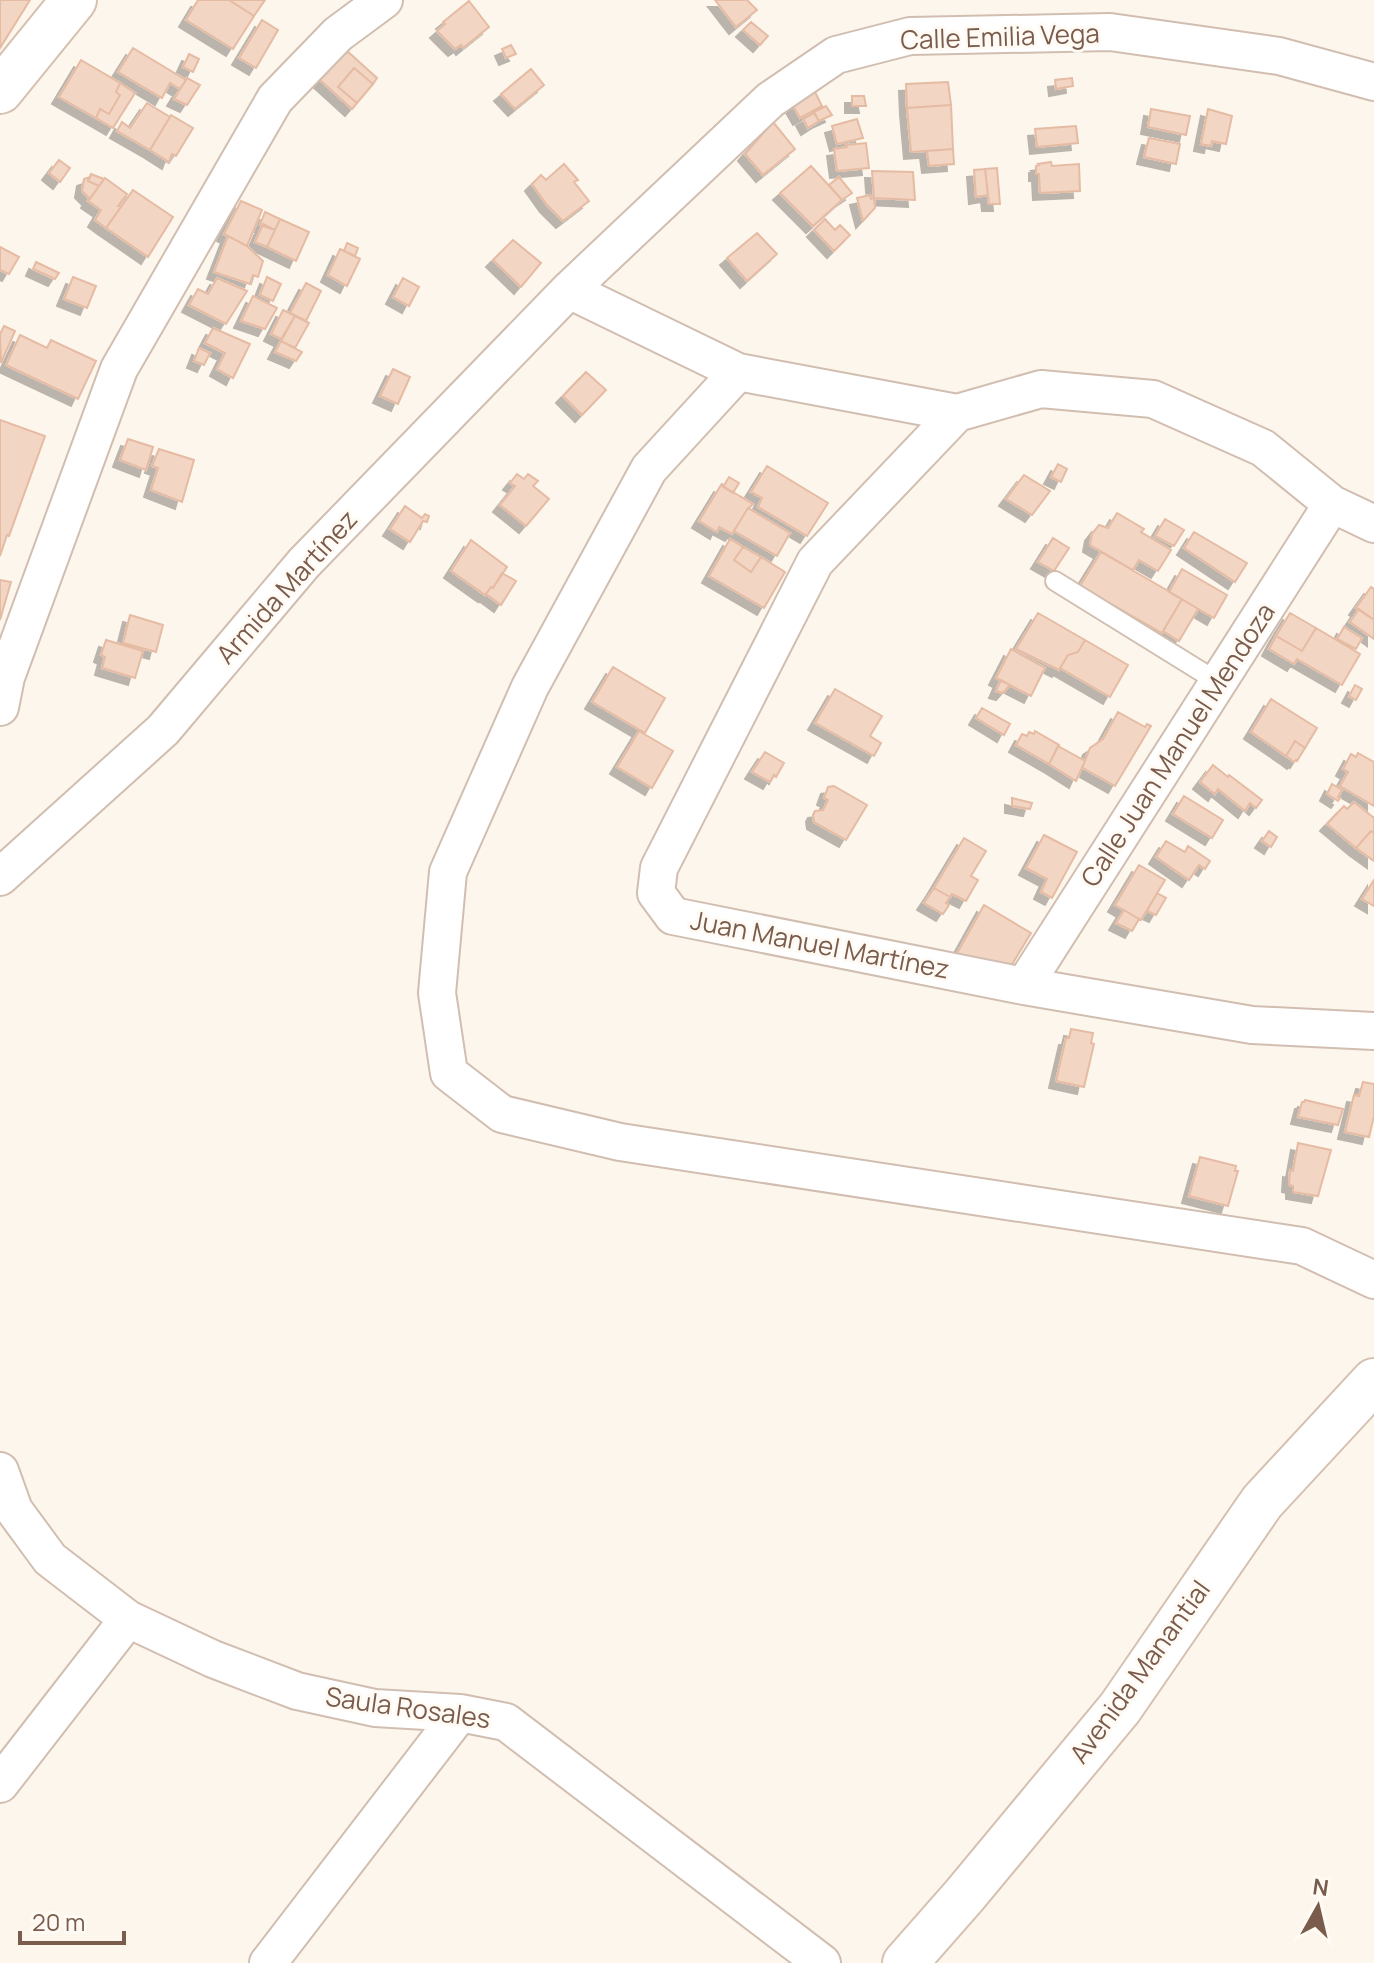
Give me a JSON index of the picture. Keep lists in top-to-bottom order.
{
  "streets": {
    "main road": ["Avenida Manantial"],
    "street": [
      "Calle Emilia Vega",
      "Armida Martínez",
      "Calle Juan Manuel Mendoza",
      "Juan Manuel Martínez",
      "Saula Rosales"
    ]
  },
  "crossings": [
    ["Calle Emilia Vega", "Armida Martínez"],
    ["Calle Juan Manuel Mendoza", "Juan Manuel Martínez"]
  ],
  "scale_bar": "20 m",
  "north": "top"
}
